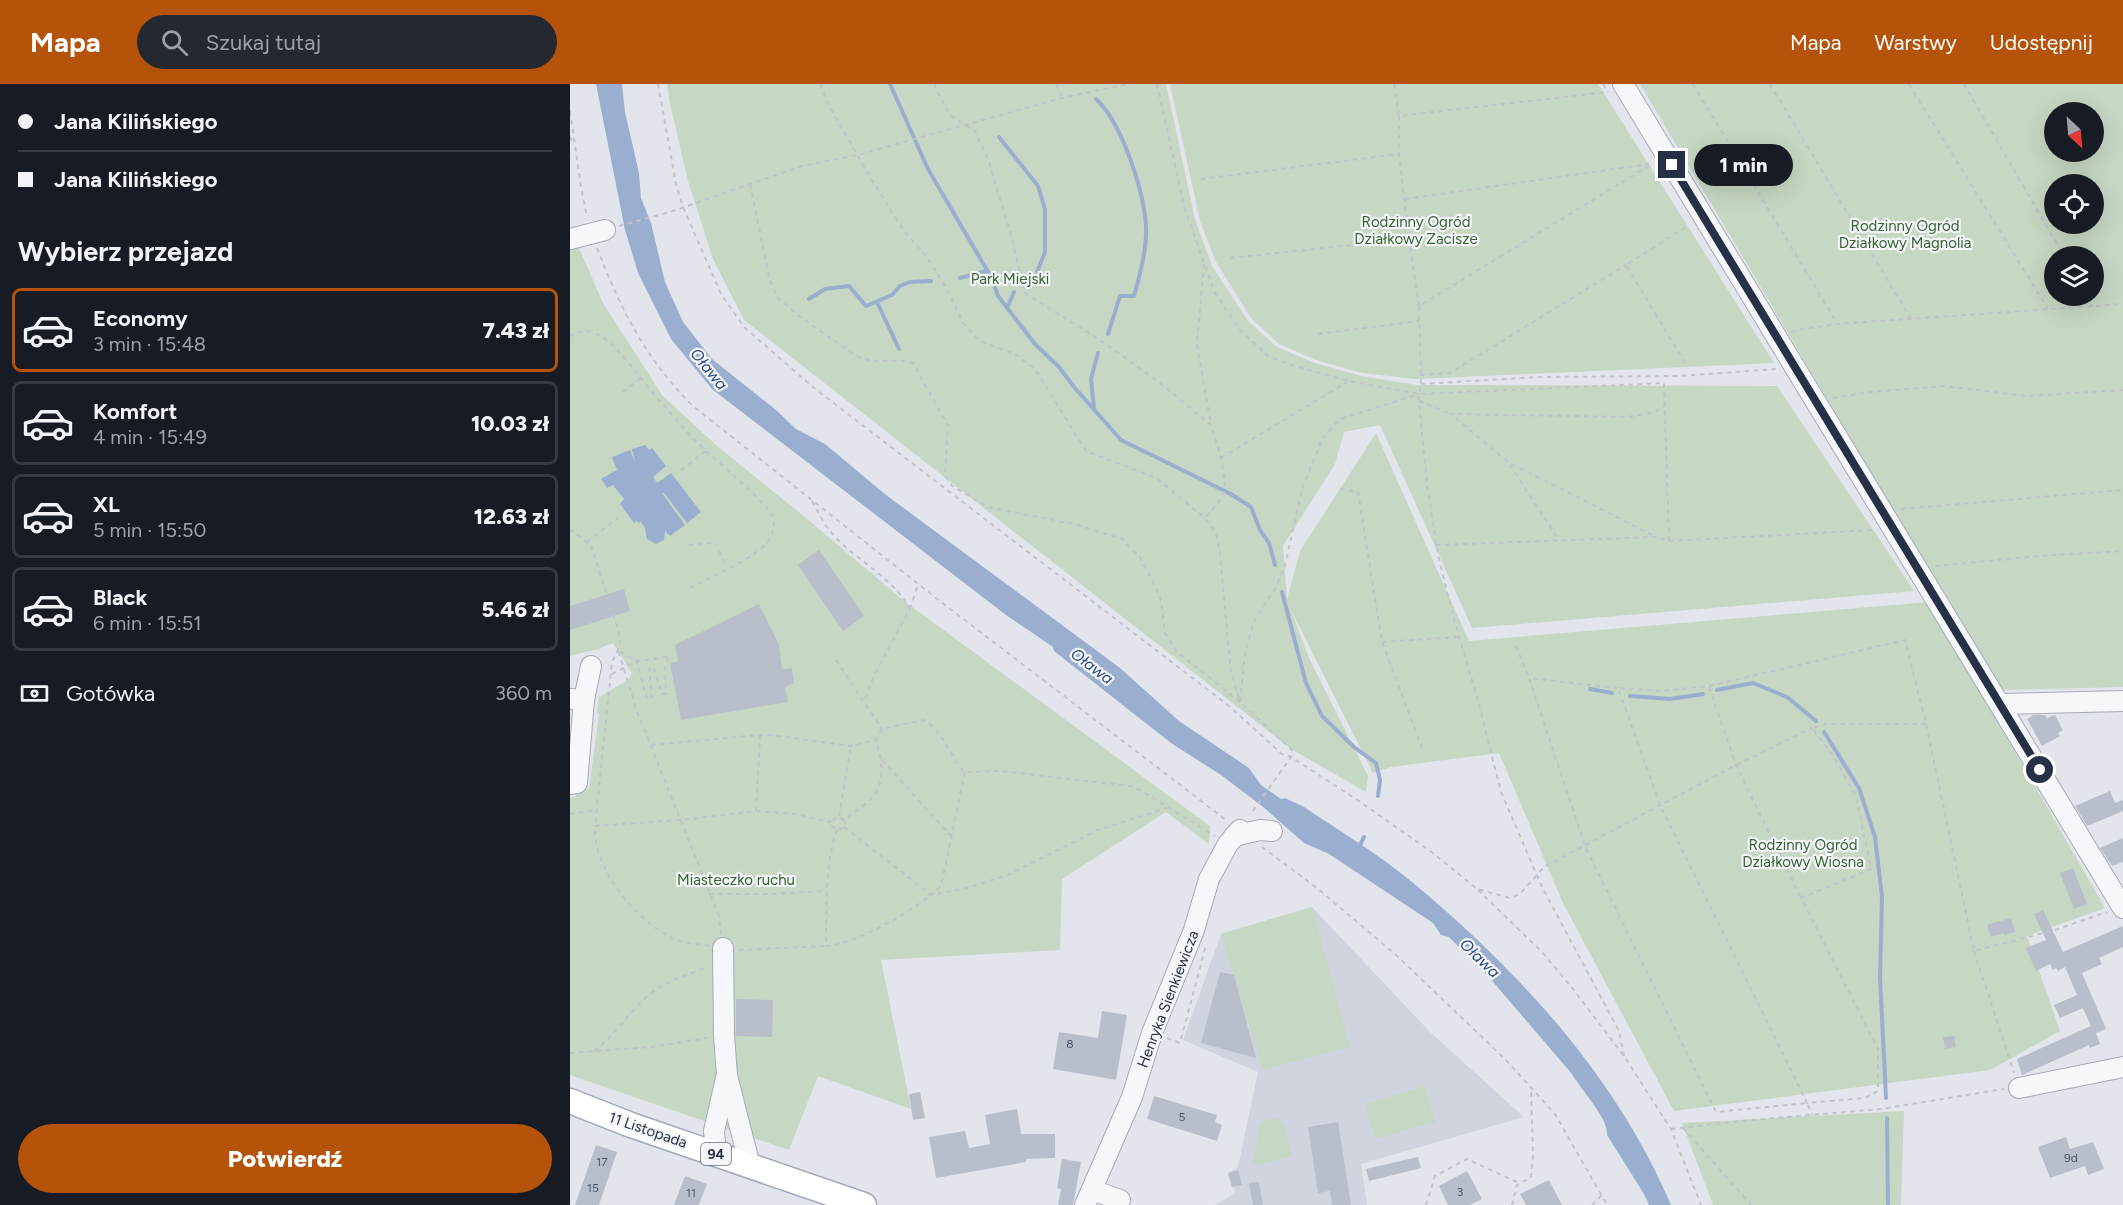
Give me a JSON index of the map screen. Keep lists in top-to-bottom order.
{
  "streets": {
    "main road": ["11 Listopada", "94"],
    "street": ["Henryka Sienkiewicza"]
  },
  "water": ["Oława"],
  "parks": [
    "Rodzinny Ogród Działkowy Zacisze",
    "Rodzinny Ogród Działkowy Magnolia",
    "Park Miejski",
    "Rodzinny Ogród Działkowy Wiosna",
    "Miasteczko ruchu"
  ],
  "house_numbers": [
    "8",
    "5",
    "9d",
    "17",
    "15",
    "3",
    "11"
  ],
  "north": "bottom right",
  "page": {
    "header": "Mapa",
    "search": "Szukaj tutaj",
    "nav": ["Mapa", "Warstwy", "Udostępnij"],
    "banner": ["Jana Kilińskiego", "Jana Kilińskiego"],
    "bubble": "1 min",
    "heading": "Wybierz przejazd",
    "list": [
      {
        "name": "Economy",
        "note": "3 min · 15:48",
        "value": "7.43 zł"
      },
      {
        "name": "Komfort",
        "note": "4 min · 15:49",
        "value": "10.03 zł"
      },
      {
        "name": "XL",
        "note": "5 min · 15:50",
        "value": "12.63 zł"
      },
      {
        "name": "Black",
        "note": "6 min · 15:51",
        "value": "5.46 zł"
      }
    ],
    "pay": ["Gotówka", "360 m"],
    "buttons": "Potwierdź"
  }
}
